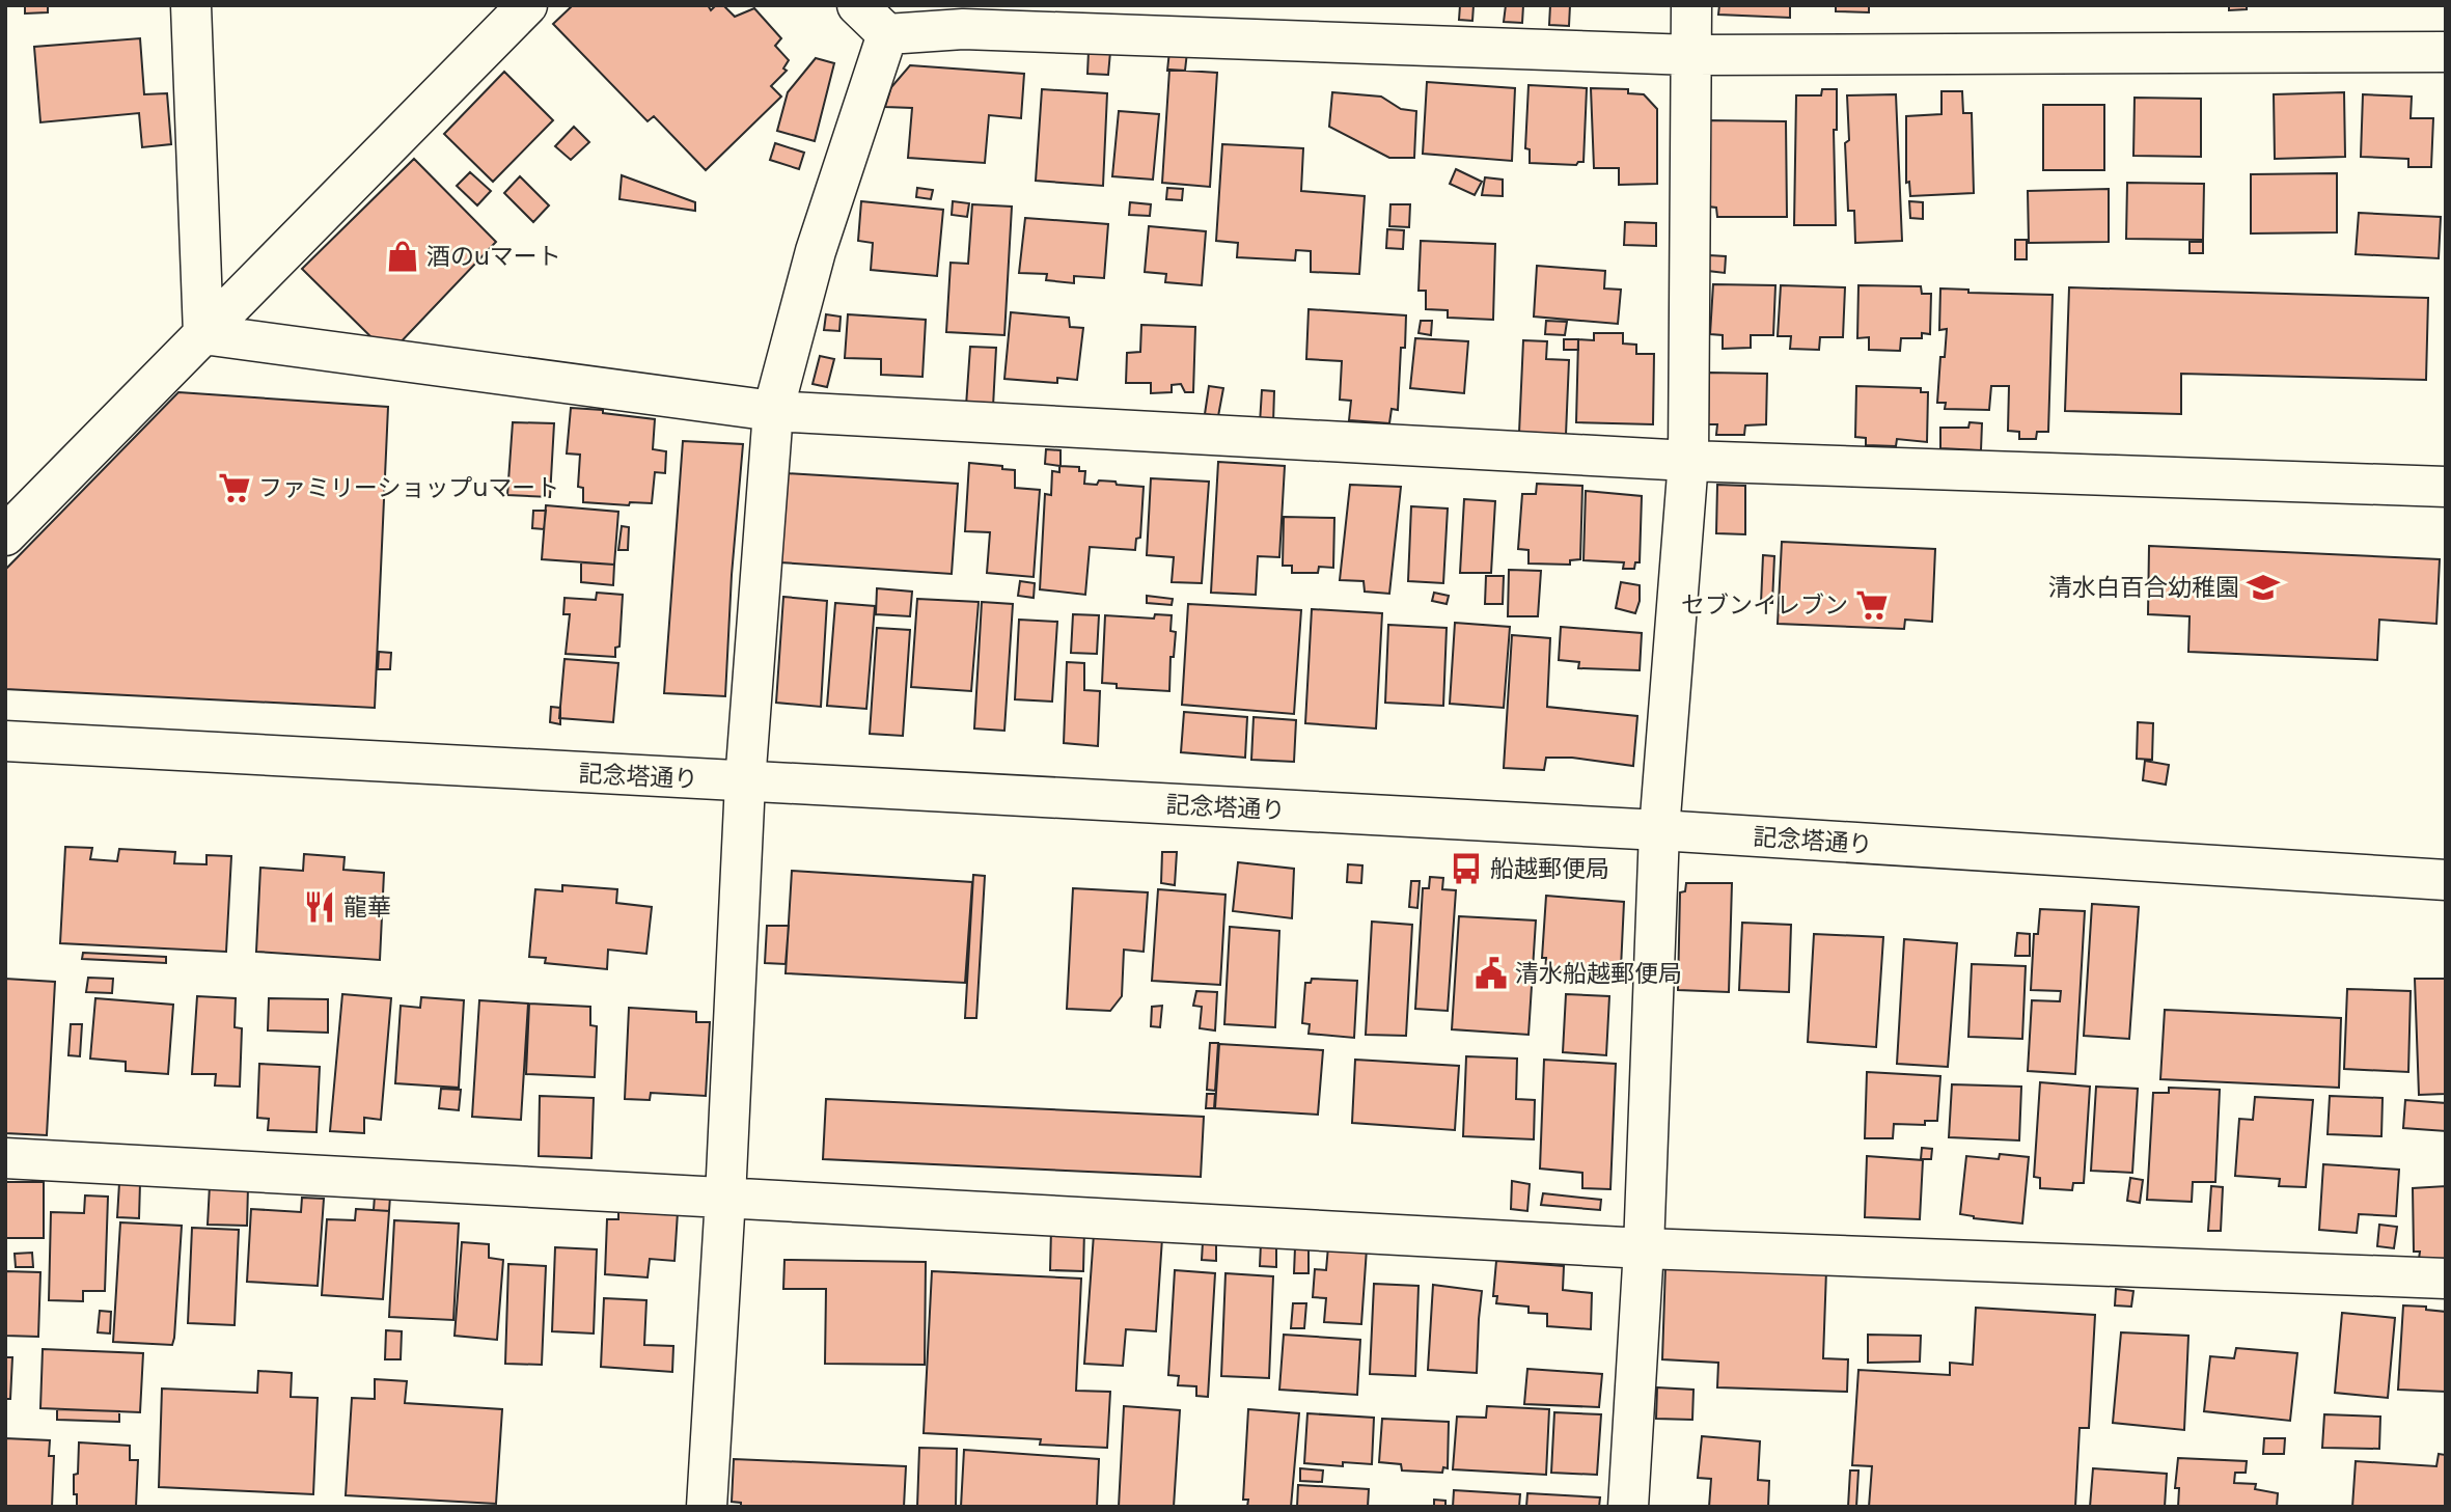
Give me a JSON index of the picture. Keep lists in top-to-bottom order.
{
  "streets": {
    "street": ["記念塔通り"]
  },
  "places": {
    "shop": ["酒のuマート"],
    "supermarket": ["ファミリーショップuマート", "セブンイレブン"],
    "school or university": ["清水白百合幼稚園"],
    "bus stop": ["船越郵便局"],
    "restaurant": ["龍華"],
    "public building": ["清水船越郵便局"]
  }
}
